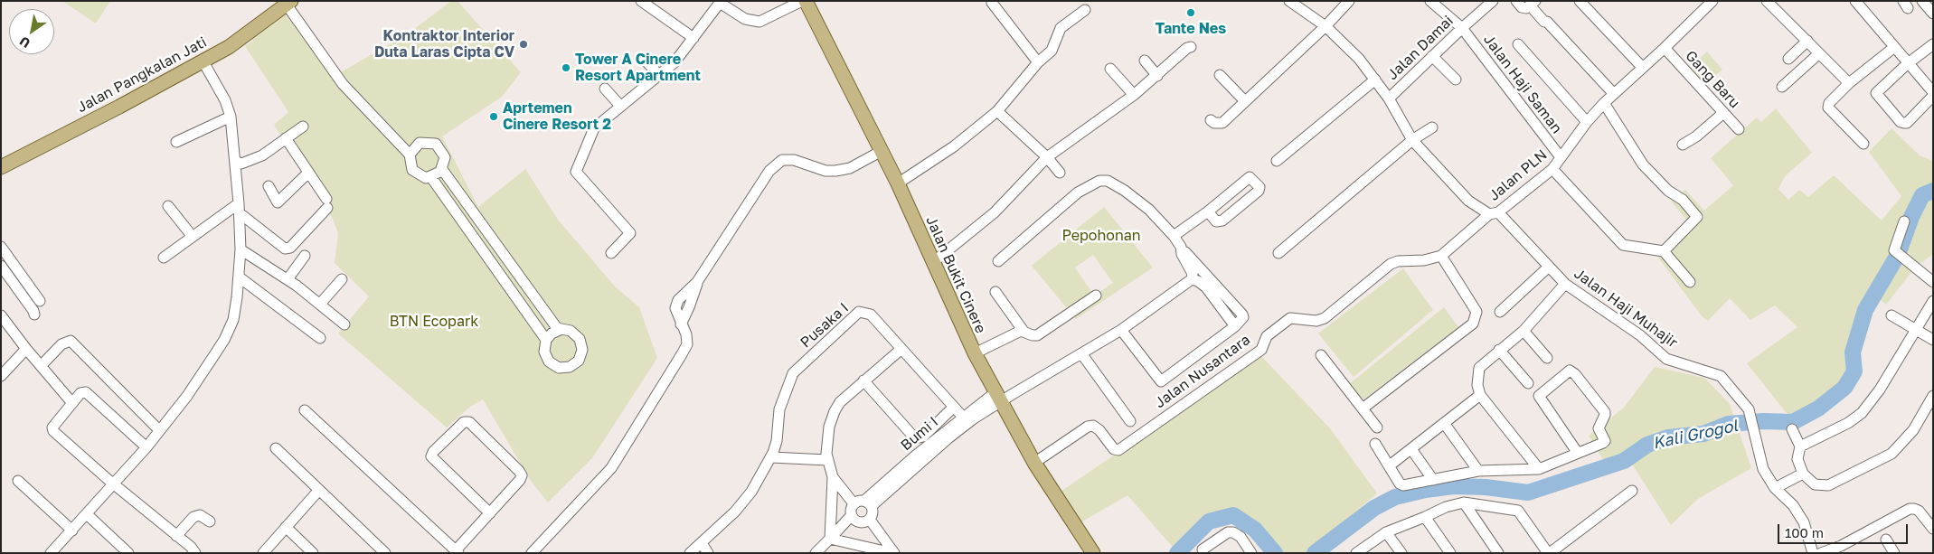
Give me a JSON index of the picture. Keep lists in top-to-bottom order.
{
  "streets": {
    "main road": ["Jalan Pangkalan Jati", "Jalan Bukit Cinere"],
    "street": [
      "Jalan Damai",
      "Gang Baru",
      "Jalan Haji Saman",
      "Jalan PLN",
      "Jalan Haji Muhajir",
      "Pusaka I",
      "Jalan Nusantara",
      "Bumi I"
    ]
  },
  "crossings": [
    ["Jalan Damai", "Jalan Haji Saman"],
    ["Jalan Damai", "Jalan PLN"],
    ["Gang Baru", "Jalan PLN"],
    ["Jalan Haji Saman", "Jalan PLN"],
    ["Jalan PLN", "Jalan Haji Muhajir"],
    ["Jalan Bukit Cinere", "Jalan Nusantara"],
    ["Jalan Bukit Cinere", "Bumi I"],
    ["Pusaka I", "Bumi I"]
  ],
  "water": ["Kali Grogol"],
  "parks": ["Pepohonan", "BTN Ecopark"],
  "places": [
    "Tante Nes",
    "Kontraktor Interior Duta Laras Cipta CV",
    "Tower A Cinere Resort Apartment",
    "Aprtemen Cinere Resort 2"
  ],
  "scale_bar": "100 m",
  "north": "bottom left"
}
